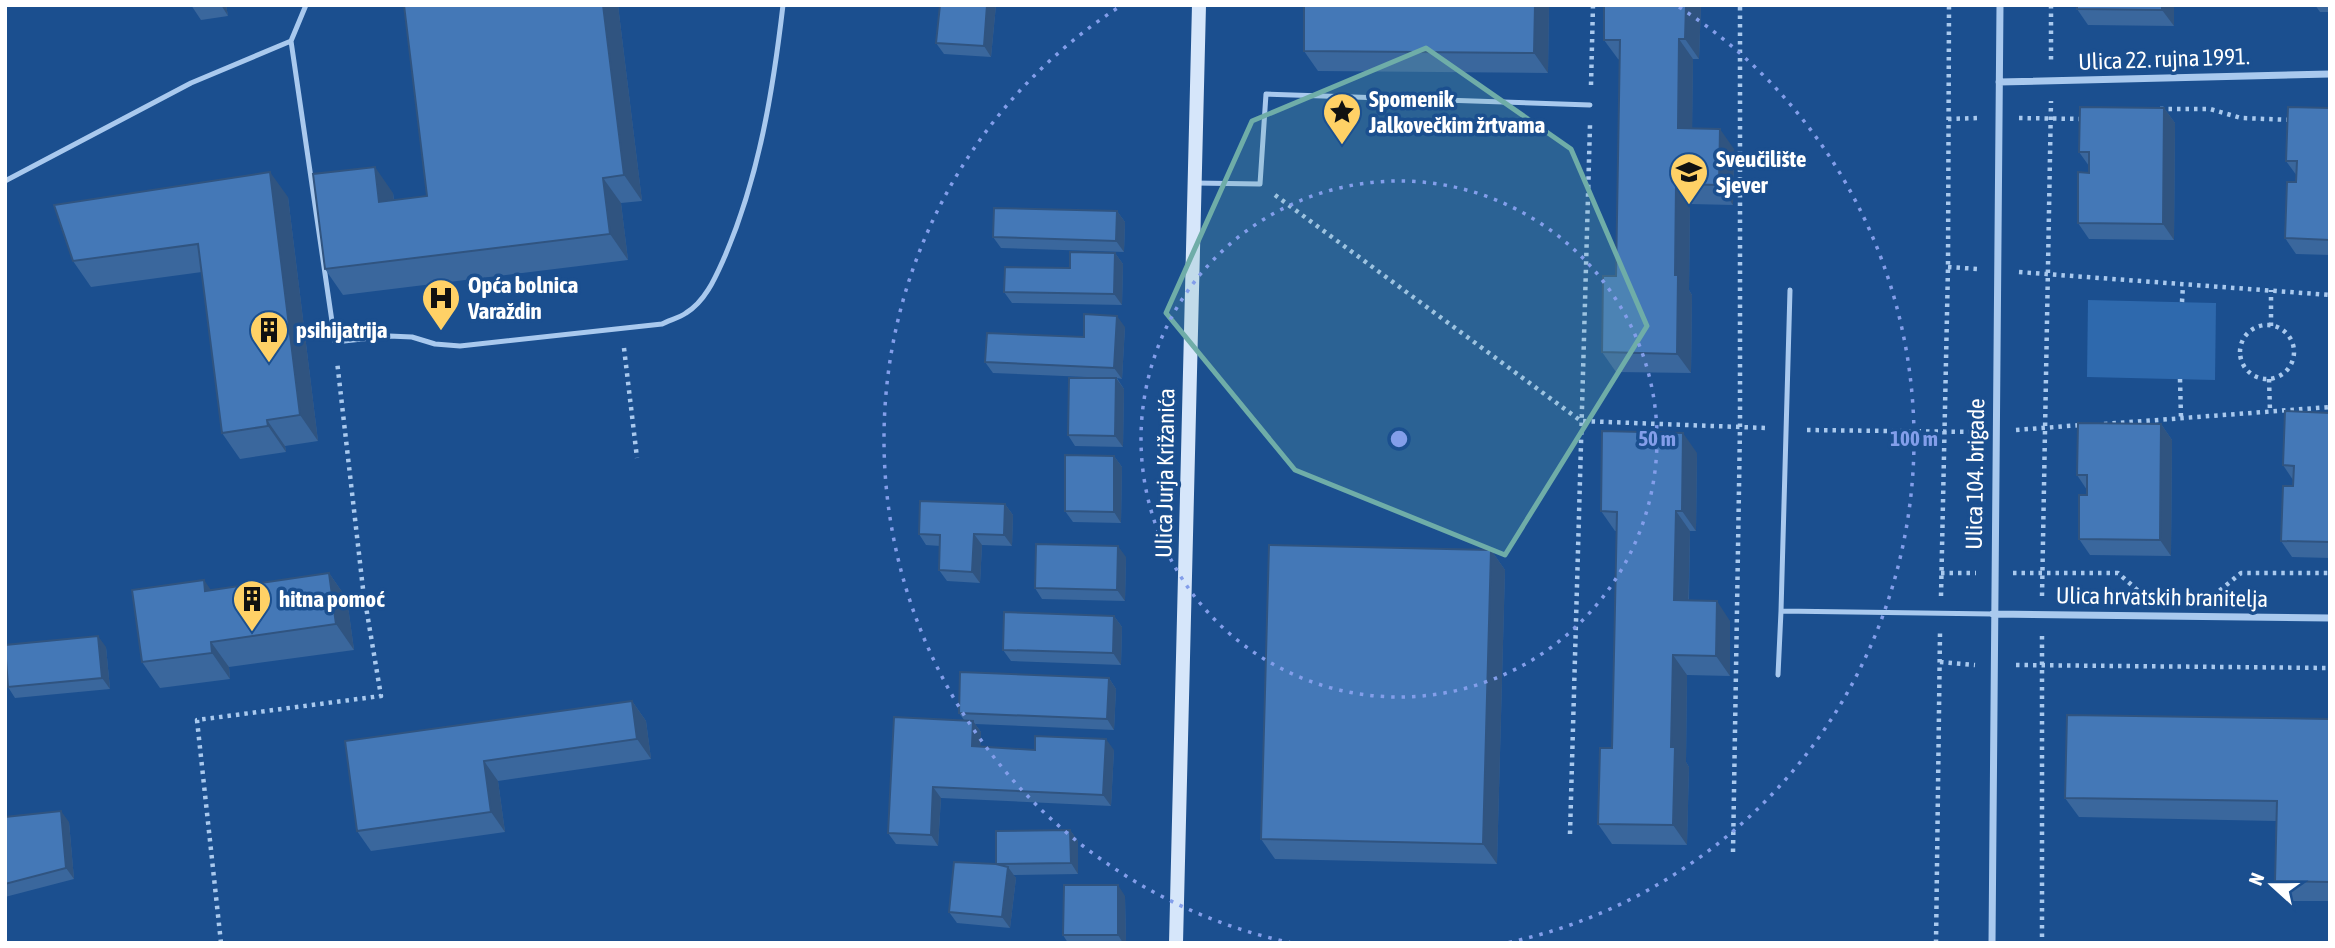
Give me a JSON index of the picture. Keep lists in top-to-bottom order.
{
  "streets": {
    "street": [
      "Ulica 22. rujna 1991.",
      "Ulica Jurja Križanića",
      "Ulica 104. brigade",
      "Ulica hrvatskih branitelja"
    ]
  },
  "crossings": [
    ["Ulica 22. rujna 1991.", "Ulica 104. brigade"],
    ["Ulica 104. brigade", "Ulica hrvatskih branitelja"]
  ],
  "places": {
    "place": ["Spomenik Jalkovečkim žrtvama"],
    "school or university": ["Sveučilište Sjever"],
    "hospital": ["Opća bolnica Varaždin"],
    "building": ["psihijatrija", "hitna pomoć"]
  },
  "north": "left",
  "rings": ["50 m", "100 m"]
}
